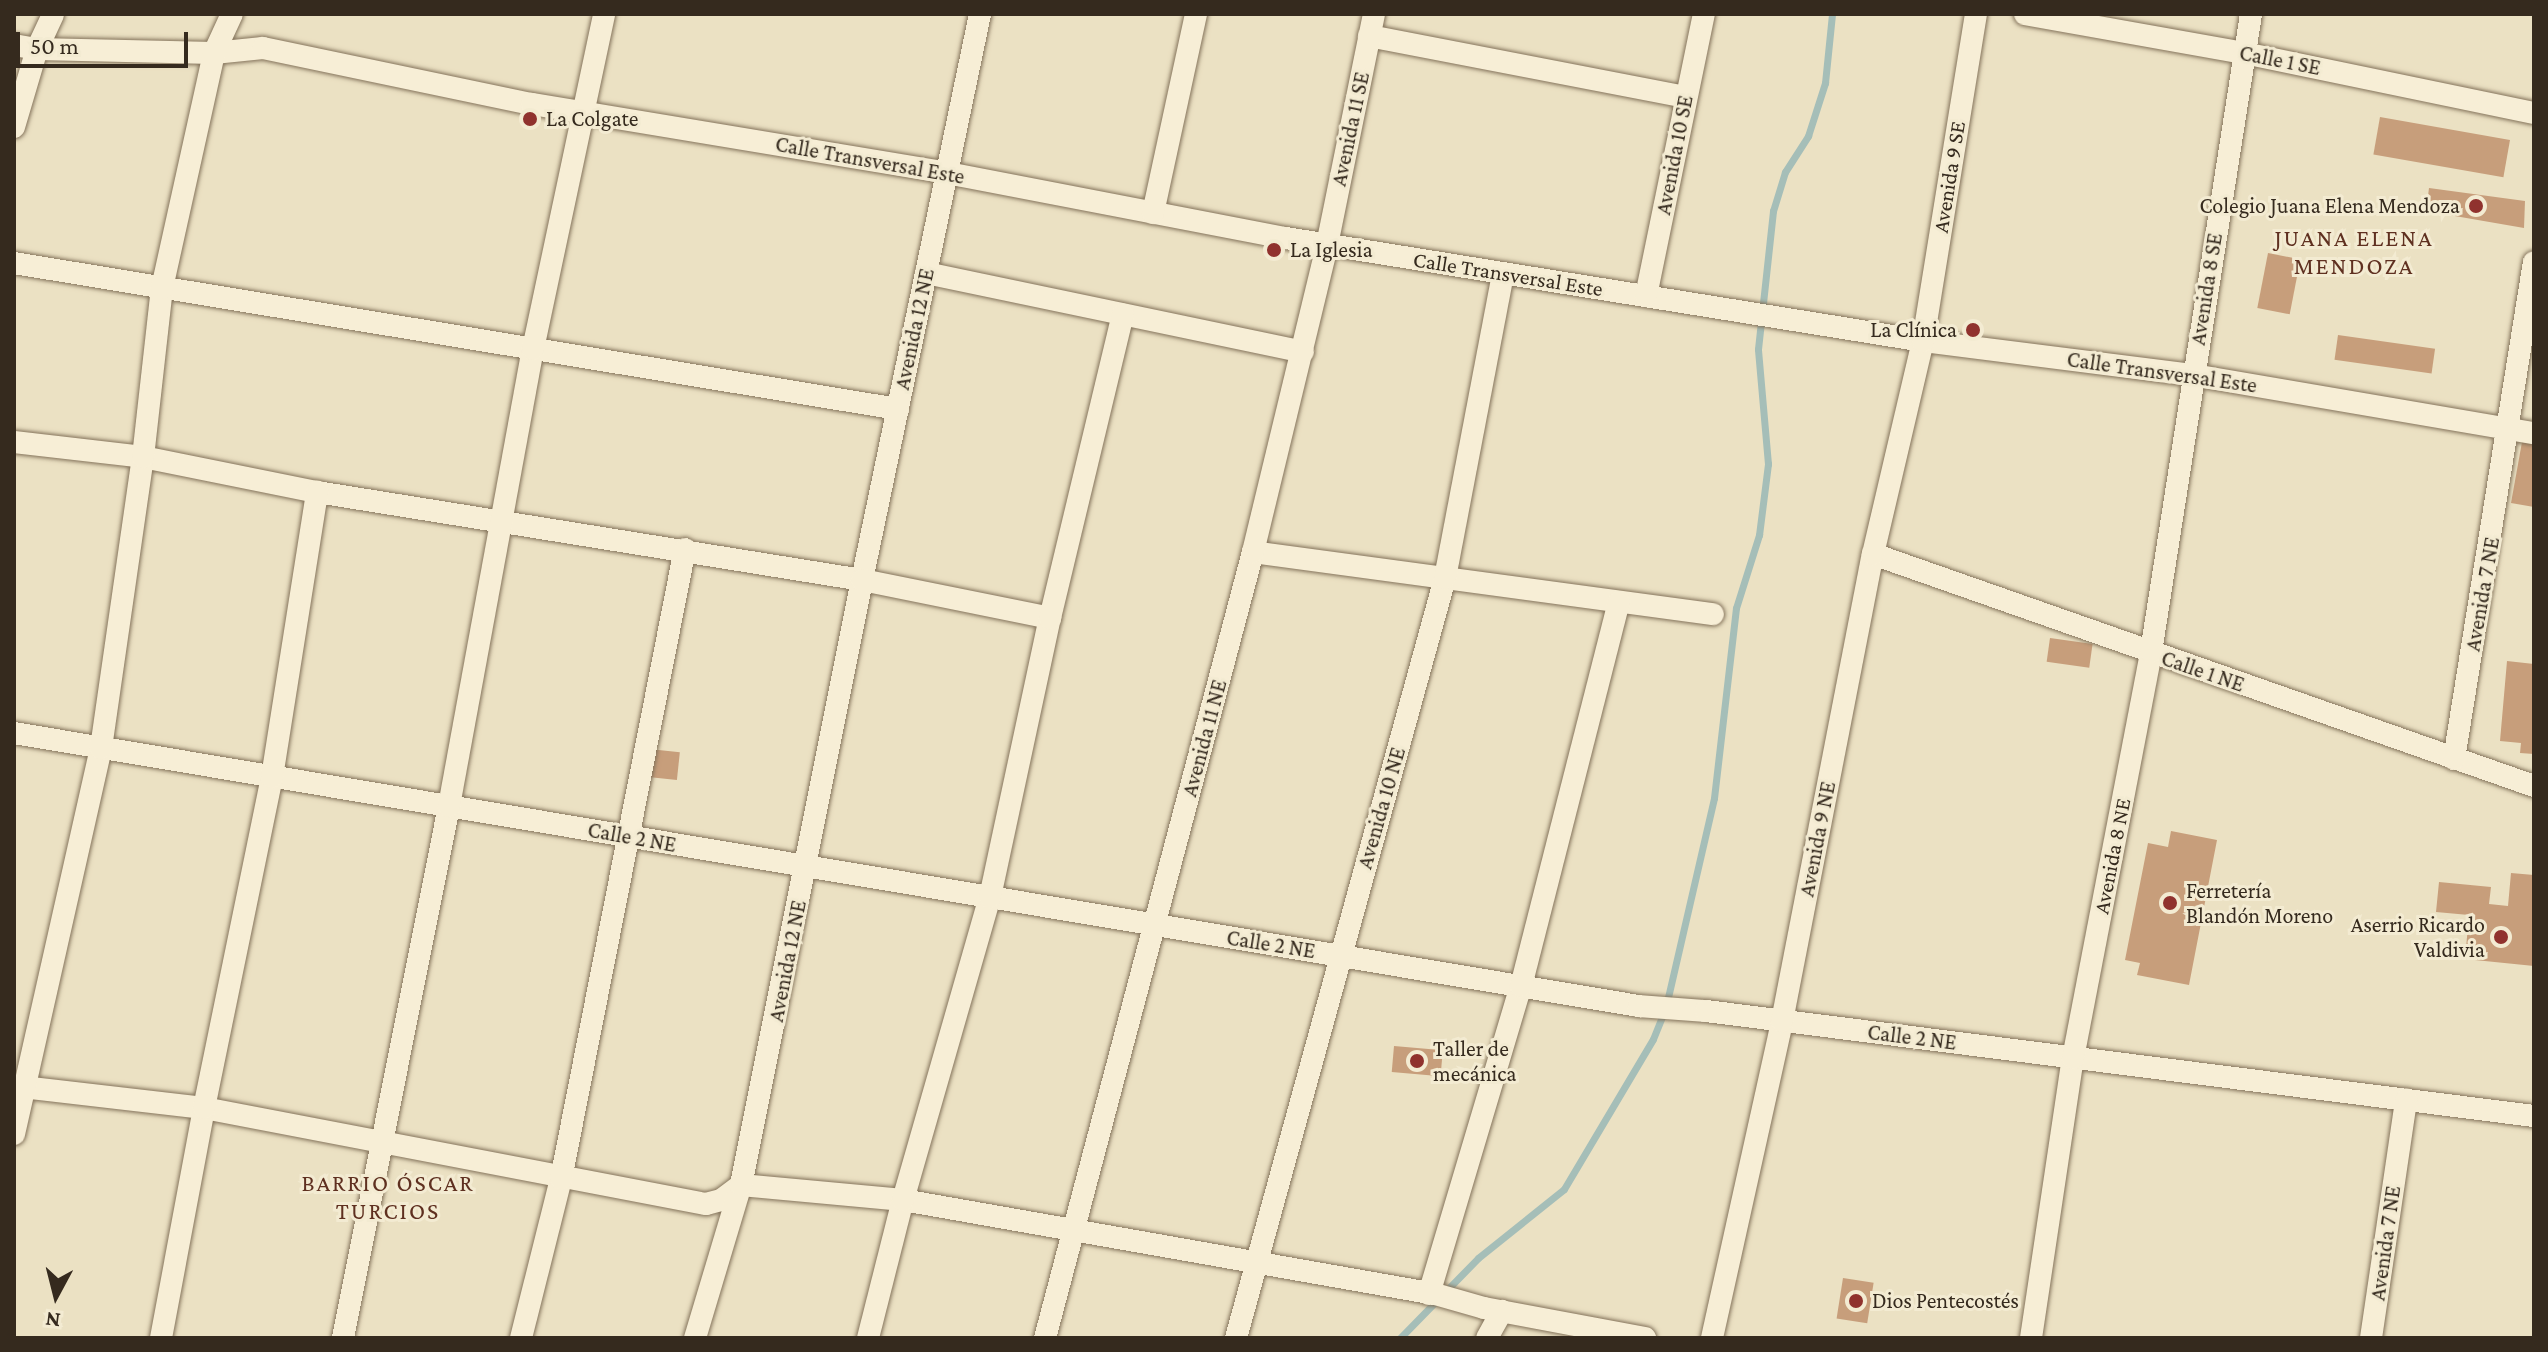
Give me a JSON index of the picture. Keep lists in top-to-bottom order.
{
  "streets": {
    "street": [
      "Calle 1 SE",
      "Avenida 11 SE",
      "Avenida 10 SE",
      "Calle Transversal Este",
      "Avenida 9 SE",
      "Avenida 8 SE",
      "Avenida 12 NE",
      "Avenida 7 NE",
      "Calle 1 NE",
      "Avenida 11 NE",
      "Avenida 10 NE",
      "Calle 2 NE",
      "Avenida 9 NE",
      "Avenida 8 NE"
    ]
  },
  "crossings": [
    ["Calle 1 SE", "Avenida 8 SE"],
    ["Avenida 11 SE", "Calle Transversal Este"],
    ["Avenida 11 SE", "Avenida 11 NE"],
    ["Avenida 10 SE", "Calle Transversal Este"],
    ["Calle Transversal Este", "Avenida 9 SE"],
    ["Calle Transversal Este", "Avenida 8 SE"],
    ["Calle Transversal Este", "Avenida 12 NE"],
    ["Calle Transversal Este", "Avenida 7 NE"],
    ["Calle Transversal Este", "Avenida 11 NE"],
    ["Calle Transversal Este", "Avenida 10 NE"],
    ["Calle Transversal Este", "Avenida 9 NE"],
    ["Calle Transversal Este", "Avenida 8 NE"],
    ["Avenida 9 SE", "Avenida 9 NE"],
    ["Avenida 8 SE", "Avenida 8 NE"],
    ["Avenida 12 NE", "Calle 2 NE"],
    ["Avenida 7 NE", "Calle 1 NE"],
    ["Avenida 7 NE", "Calle 2 NE"],
    ["Calle 1 NE", "Avenida 9 NE"],
    ["Calle 1 NE", "Avenida 8 NE"],
    ["Avenida 11 NE", "Calle 2 NE"],
    ["Avenida 10 NE", "Calle 2 NE"],
    ["Calle 2 NE", "Avenida 9 NE"],
    ["Calle 2 NE", "Avenida 8 NE"]
  ],
  "districts": ["JUANA ELENA MENDOZA", "BARRIO ÓSCAR TURCIOS"],
  "places": [
    "La Colgate",
    "Colegio Juana Elena Mendoza",
    "La Iglesia",
    "La Clínica",
    "Ferretería Blandón Moreno",
    "Aserrio Ricardo Valdivia",
    "Taller de mecánica",
    "Dios Pentecostés"
  ],
  "scale_bar": "50 m",
  "north": "bottom"
}
